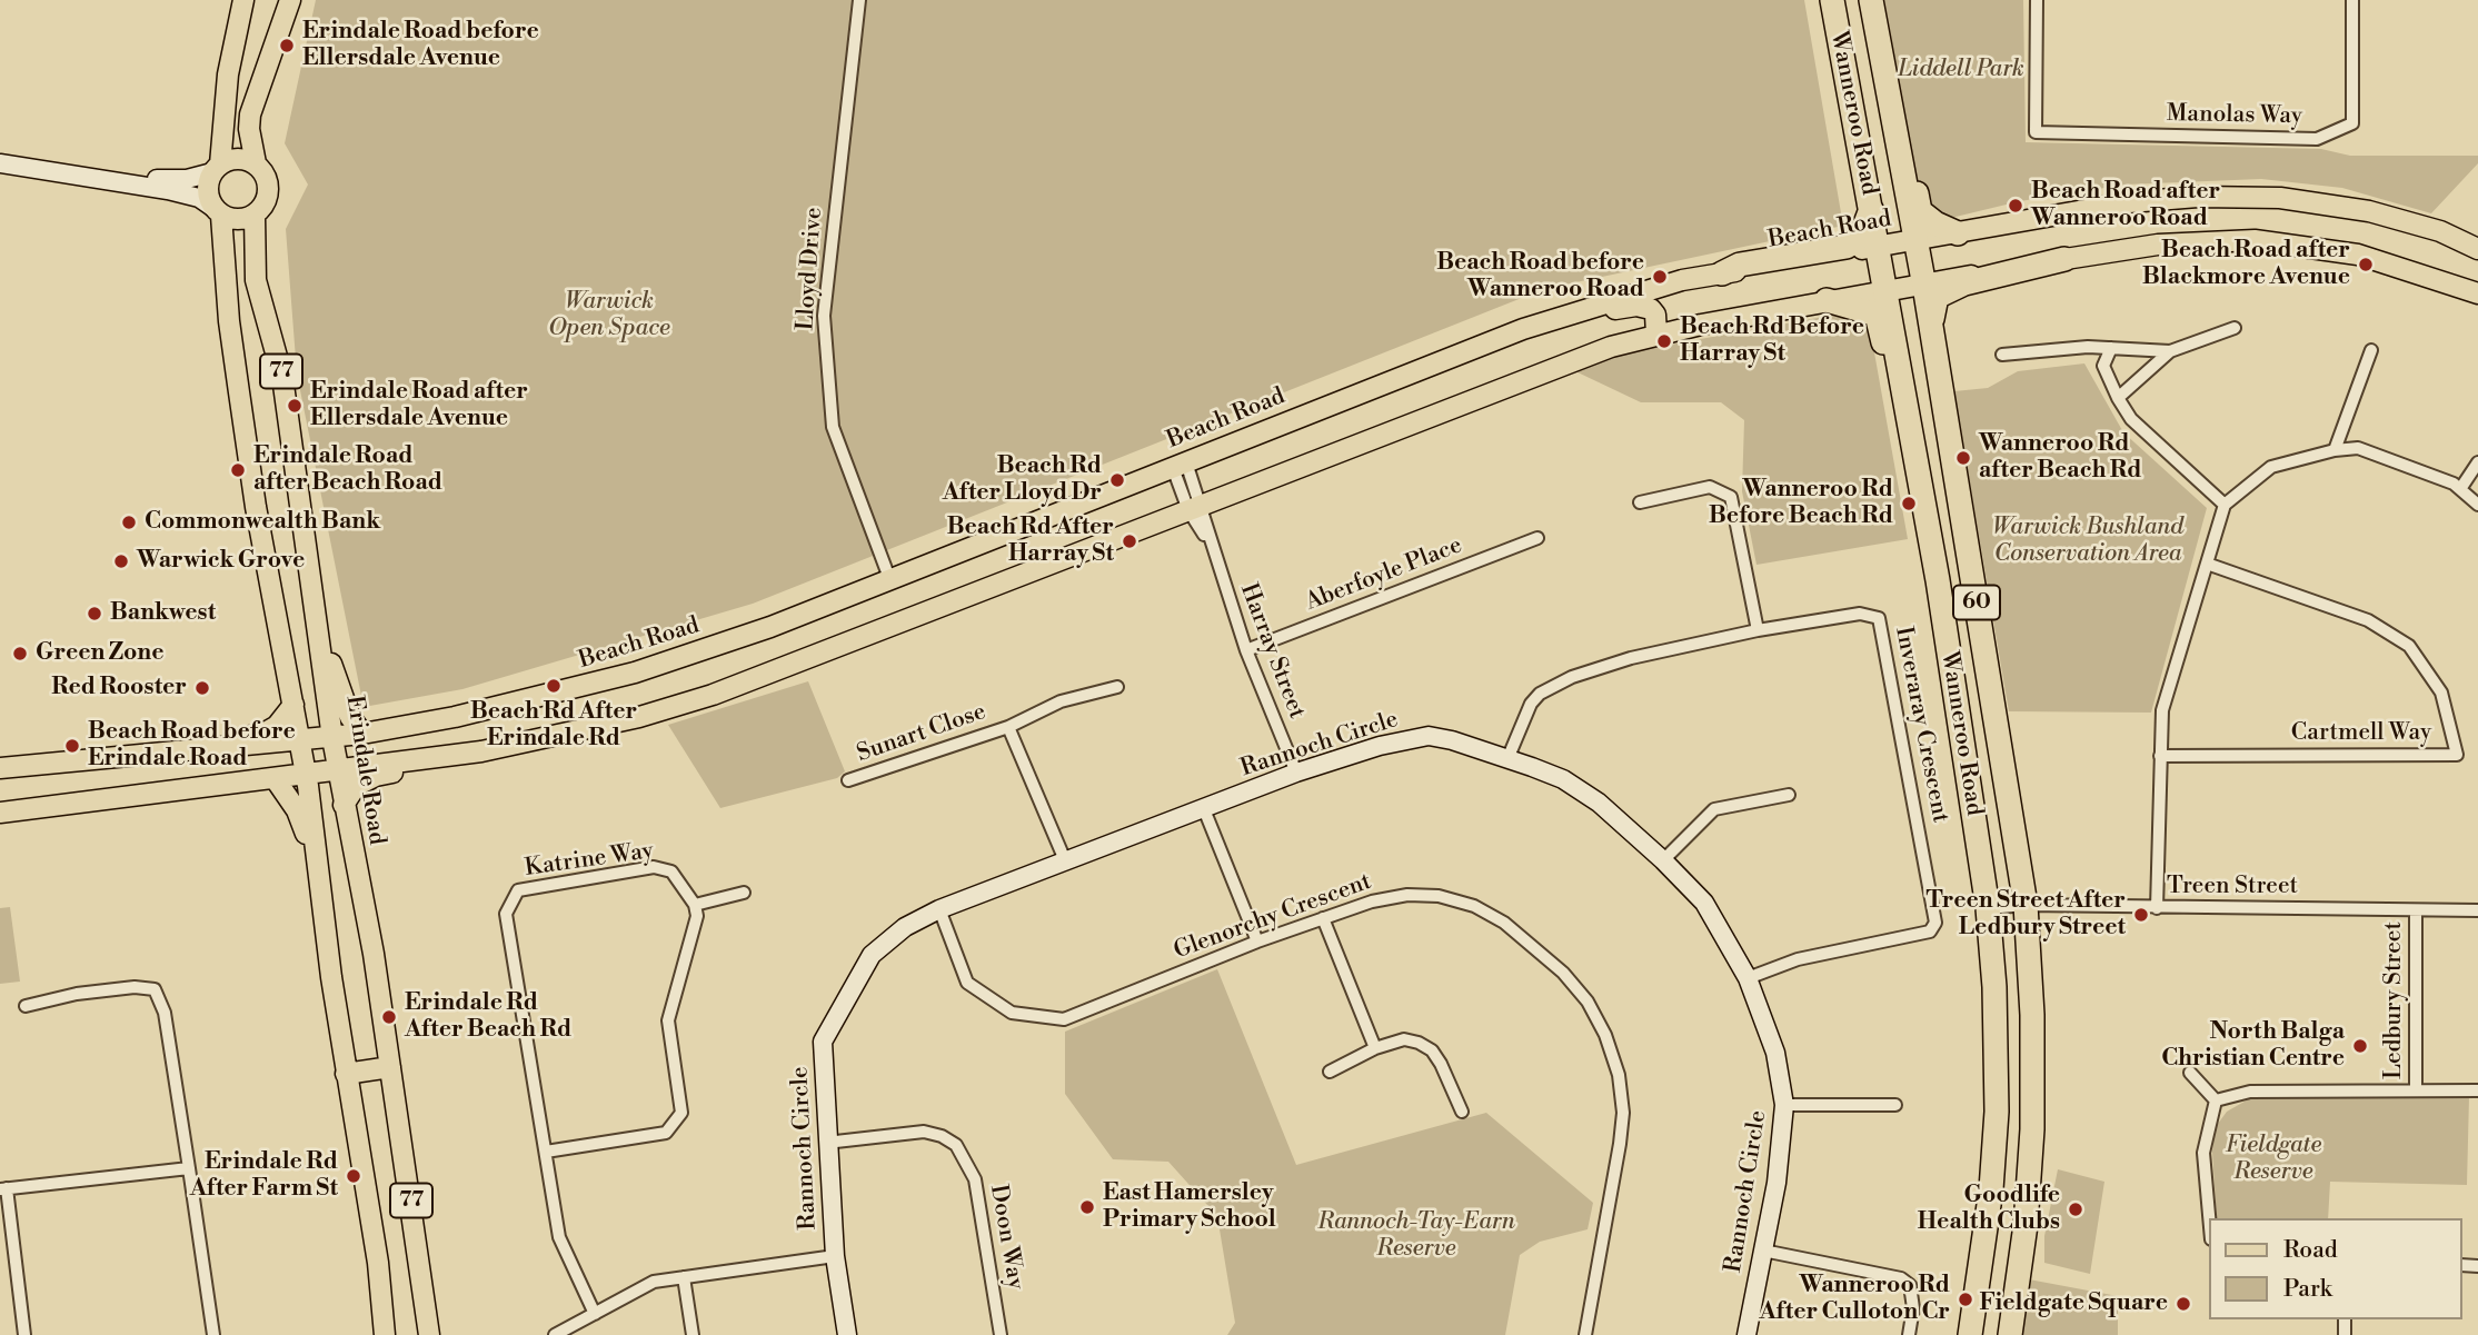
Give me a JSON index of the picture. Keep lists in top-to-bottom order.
{
  "streets": {
    "highway": ["Wanneroo Road", "60"],
    "main road": ["Beach Road", "77", "Erindale Road"],
    "street": [
      "Manolas Way",
      "Lloyd Drive",
      "Aberfoyle Place",
      "Harray Street",
      "Inveraray Crescent",
      "Sunart Close",
      "Cartmell Way",
      "Rannoch Circle",
      "Katrine Way",
      "Treen Street",
      "Glenorchy Crescent",
      "Ledbury Street",
      "Doon Way"
    ]
  },
  "crossings": [
    ["Wanneroo Road", "Beach Road"],
    ["Wanneroo Road", "Treen Street"],
    ["Beach Road", "Lloyd Drive"],
    ["Beach Road", "77"],
    ["Beach Road", "Harray Street"],
    ["Beach Road", "Erindale Road"],
    ["77", "Erindale Road"],
    ["Aberfoyle Place", "Harray Street"],
    ["Harray Street", "Rannoch Circle"],
    ["Inveraray Crescent", "Rannoch Circle"],
    ["Sunart Close", "Rannoch Circle"],
    ["Rannoch Circle", "Glenorchy Crescent"],
    ["Rannoch Circle", "Doon Way"],
    ["Treen Street", "Ledbury Street"]
  ],
  "parks": [
    "Liddell Park",
    "Warwick Open Space",
    "Warwick Bushland Conservation Area",
    "Fieldgate Reserve",
    "Rannoch-Tay-Earn Reserve"
  ],
  "places": [
    "Erindale Road before Ellersdale Avenue",
    "Beach Road after Wanneroo Road",
    "Beach Road after Blackmore Avenue",
    "Beach Road before Wanneroo Road",
    "Beach Rd Before Harray St",
    "Erindale Road after Ellersdale Avenue",
    "Wanneroo Rd after Beach Rd",
    "Erindale Road after Beach Road",
    "Beach Rd After Lloyd Dr",
    "Wanneroo Rd Before Beach Rd",
    "Commonwealth Bank",
    "Beach Rd After Harray St",
    "Warwick Grove",
    "Bankwest",
    "Green Zone",
    "Beach Rd After Erindale Rd",
    "Red Rooster",
    "Beach Road before Erindale Road",
    "Treen Street After Ledbury Street",
    "Erindale Rd After Beach Rd",
    "North Balga Christian Centre",
    "Erindale Rd After Farm St",
    "East Hamersley Primary School",
    "Goodlife Health Clubs",
    "Wanneroo Rd After Culloton Cr",
    "Fieldgate Square"
  ],
  "legend": ["Road", "Park"]
}
